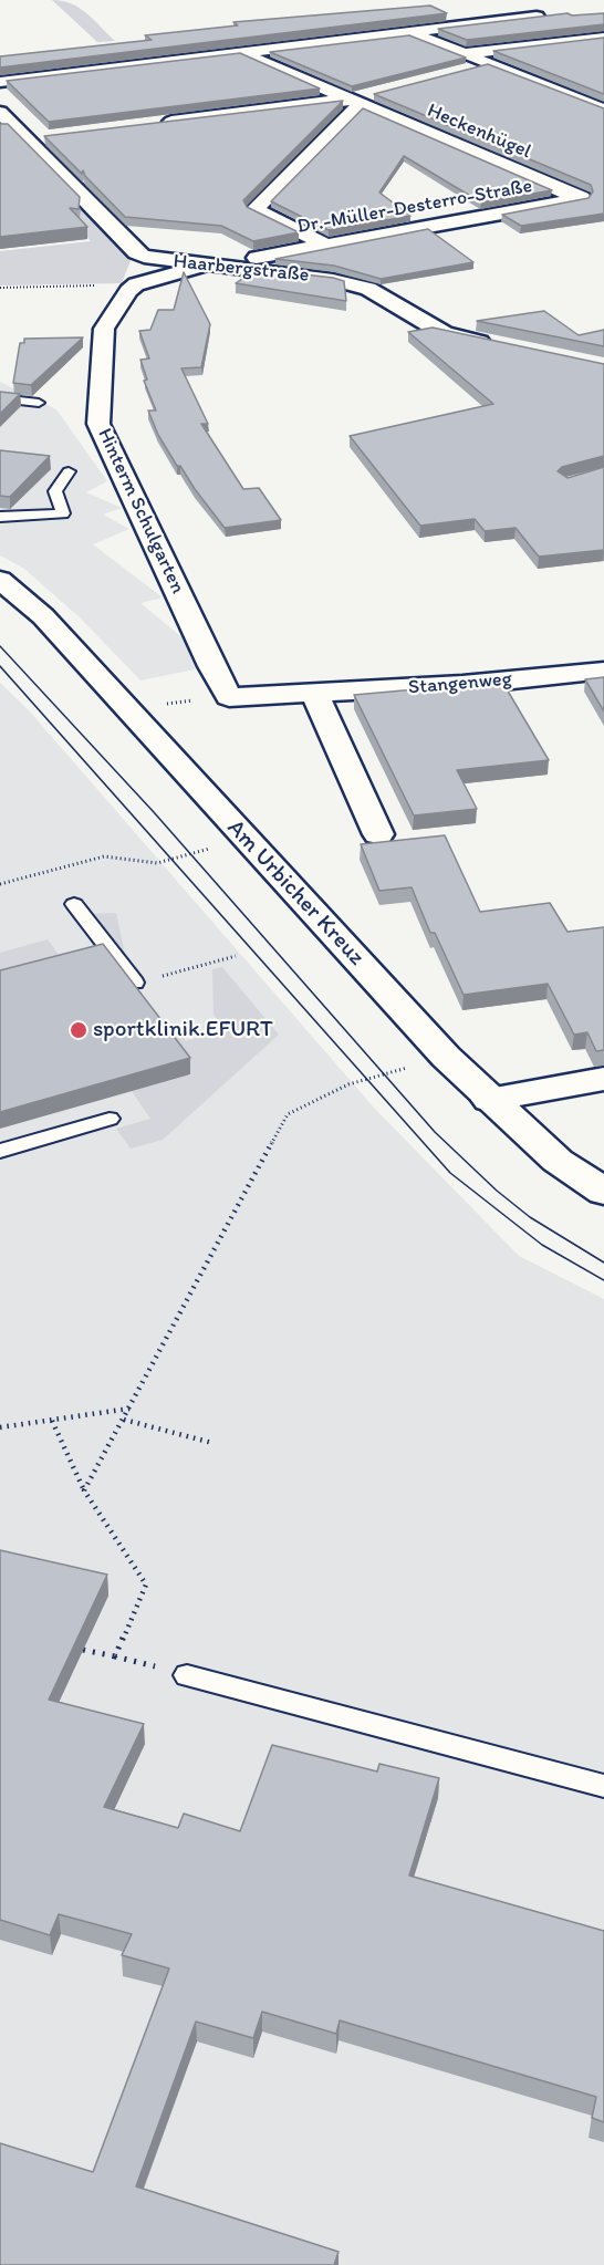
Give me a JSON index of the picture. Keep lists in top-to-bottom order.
{
  "streets": {
    "street": [
      "Heckenhügel",
      "Dr.-Müller-Desterro-Straße",
      "Haarbergstraße",
      "Hinterm Schulgarten",
      "Stangenweg",
      "Am Urbicher Kreuz"
    ]
  },
  "crossings": [
    ["Heckenhügel", "Dr.-Müller-Desterro-Straße"],
    ["Dr.-Müller-Desterro-Straße", "Haarbergstraße"],
    ["Haarbergstraße", "Hinterm Schulgarten"],
    ["Hinterm Schulgarten", "Stangenweg"]
  ],
  "places": ["sportklinik.EFURT"]
}
